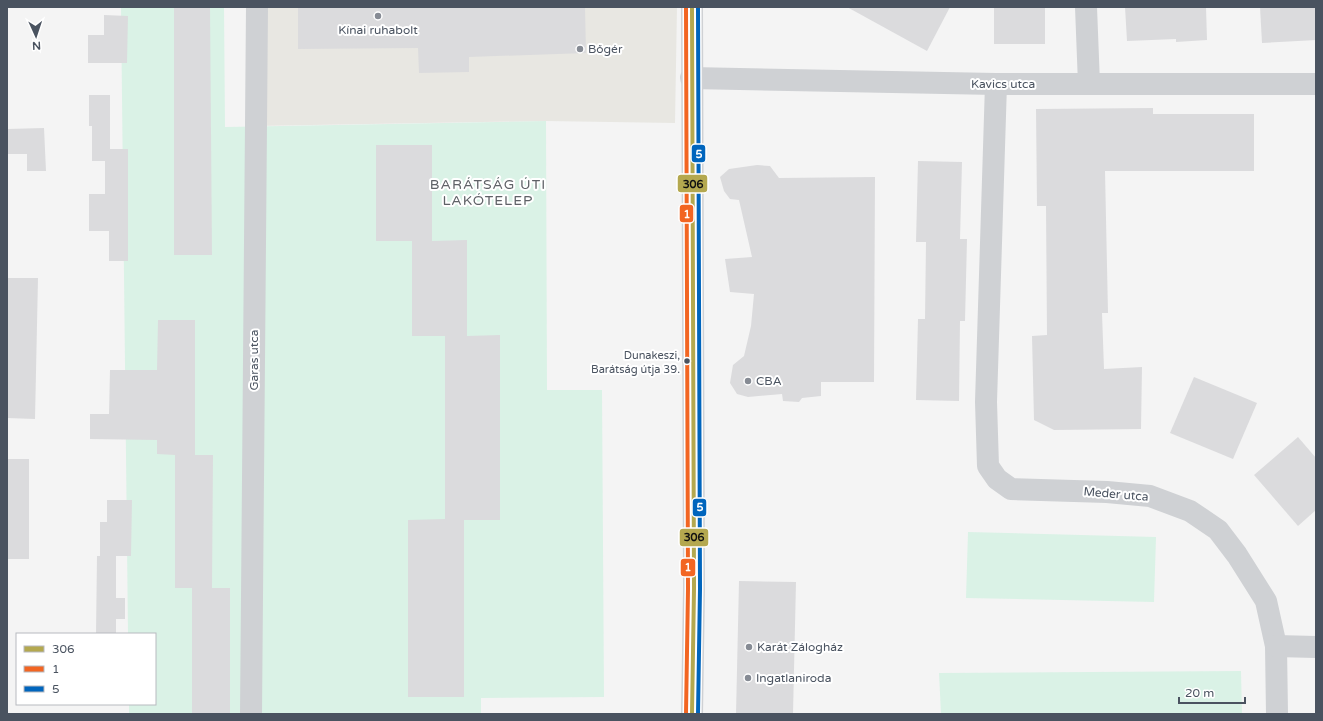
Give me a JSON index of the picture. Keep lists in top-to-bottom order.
{
  "streets": {
    "street": ["Kavics utca", "Garas utca", "Meder utca"]
  },
  "crossings": [
    ["Kavics utca", "Meder utca"]
  ],
  "districts": ["BARÁTSÁG ÚTI LAKÓTELEP"],
  "places": [
    "Kínai ruhabolt",
    "Bőgér",
    "Dunakeszi, Barátság útja 39.",
    "CBA",
    "Karát Zálogház",
    "Ingatlaniroda"
  ],
  "lines": ["transit line 306", "transit line 1", "transit line 5"],
  "legend": ["306", "1", "5"],
  "scale_bar": "20 m",
  "north": "bottom"
}
